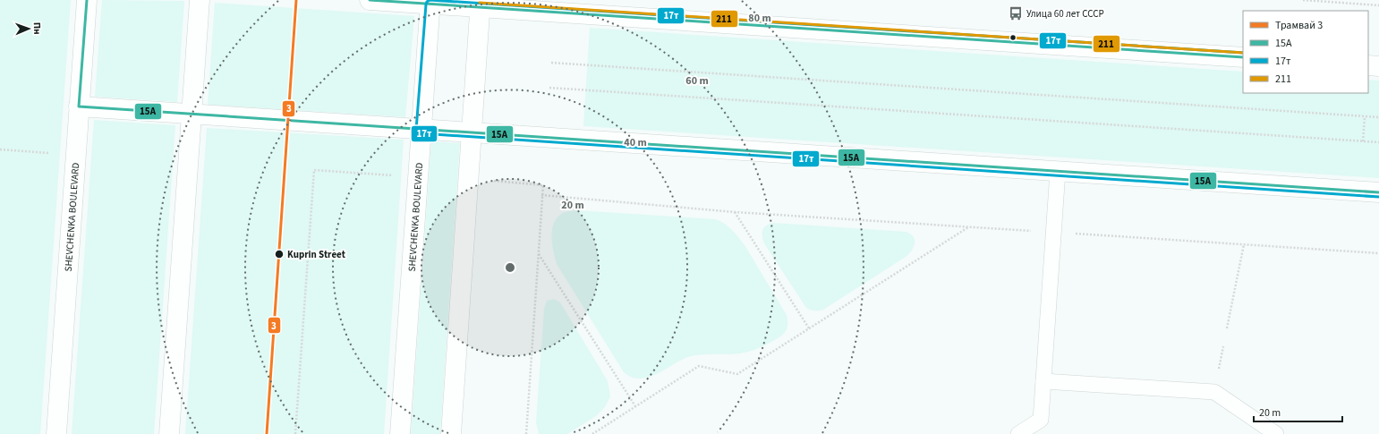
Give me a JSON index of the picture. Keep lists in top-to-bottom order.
{
  "streets": {
    "street": ["SHEVCHENKA BOULEVARD"]
  },
  "places": {
    "bus stop": ["Улица 60 лет СССР"],
    "other": ["Kuprin Street"]
  },
  "lines": [
    "tram line 3",
    "transit line 15А",
    "transit line 17т",
    "transit line 211"
  ],
  "legend": [
    "Трамвай 3",
    "15А",
    "17т",
    "211"
  ],
  "scale_bar": "20 m",
  "north": "right",
  "rings": [
    "80 m",
    "60 m",
    "40 m",
    "20 m"
  ]
}
